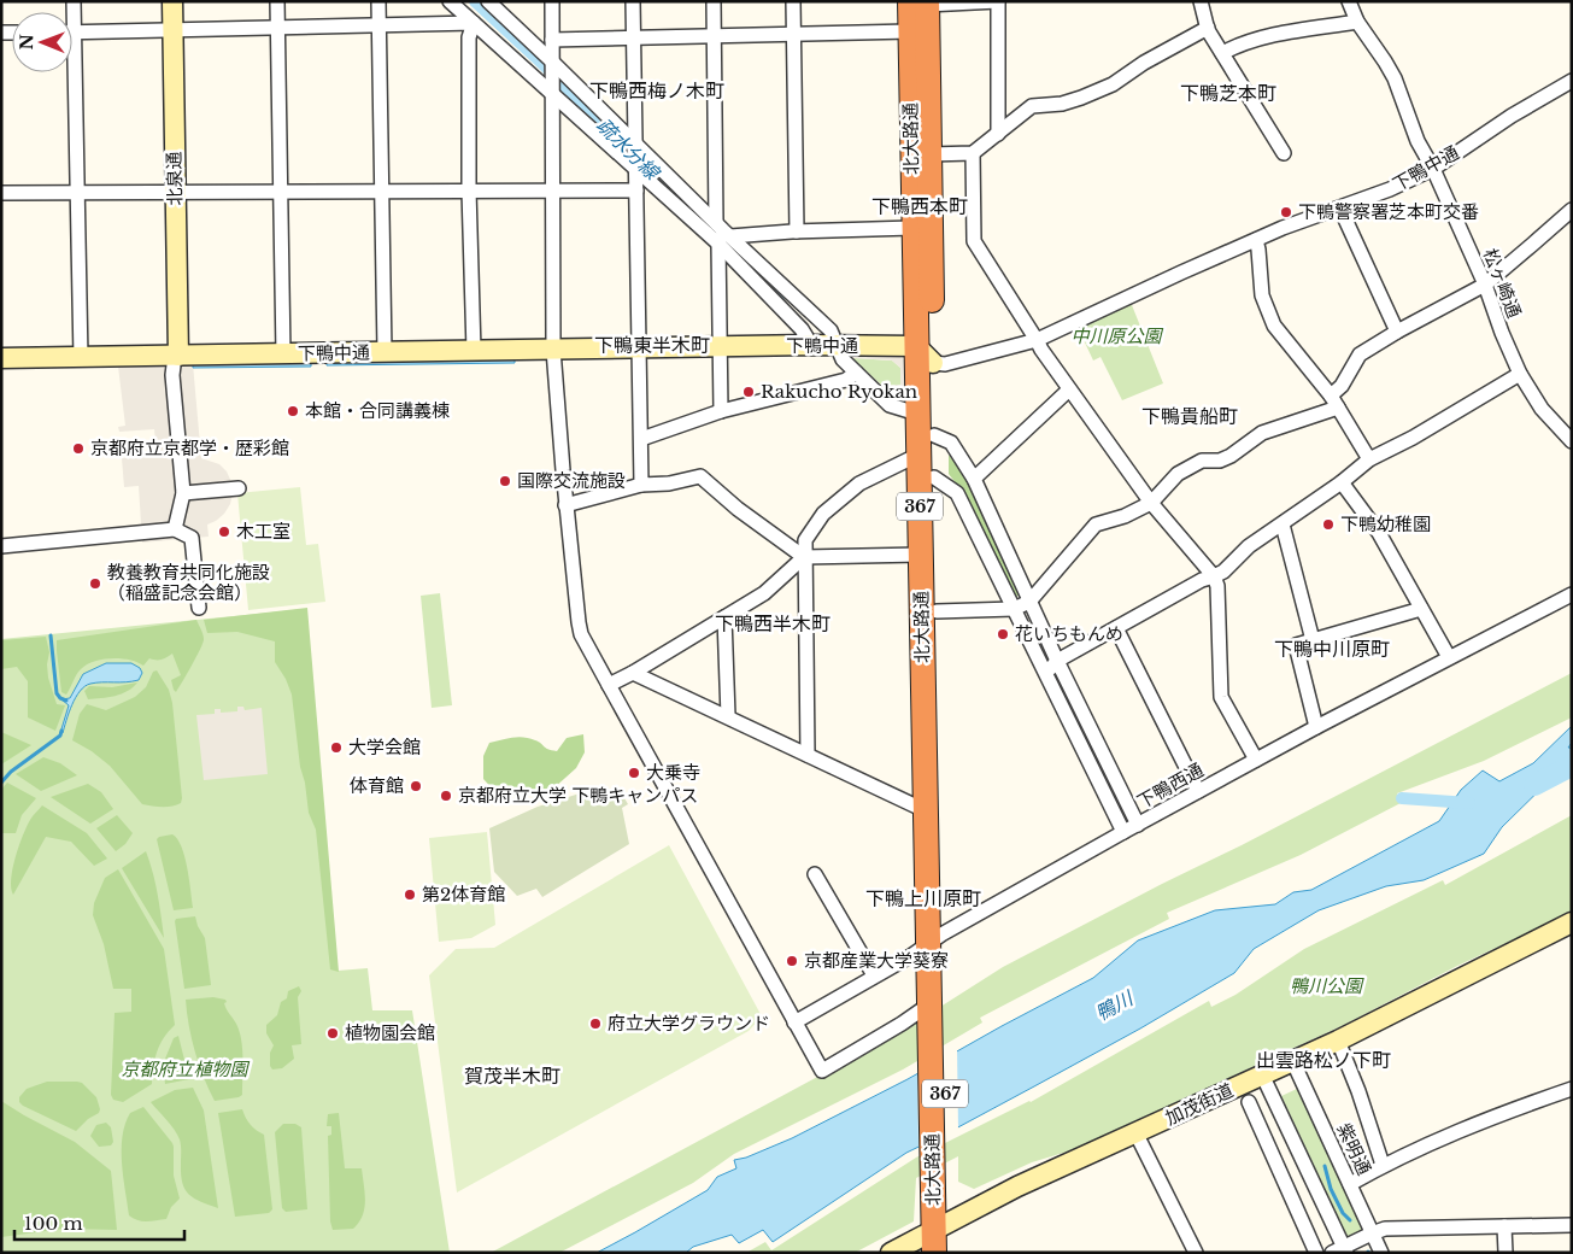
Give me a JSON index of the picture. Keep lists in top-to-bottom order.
{
  "streets": {
    "highway": ["北大路通", "367"],
    "street": [
      "下鴨中通",
      "北泉通",
      "松ヶ崎通",
      "下鴨西通",
      "加茂街道",
      "紫明通"
    ]
  },
  "crossings": [
    ["北大路通", "下鴨中通"],
    ["北大路通", "下鴨西通"],
    ["北大路通", "加茂街道"],
    ["下鴨中通", "北泉通"],
    ["下鴨中通", "松ヶ崎通"],
    ["加茂街道", "紫明通"]
  ],
  "districts": [
    "下鴨西梅ノ木町",
    "下鴨芝本町",
    "下鴨西本町",
    "下鴨東半木町",
    "下鴨貴船町",
    "下鴨西半木町",
    "下鴨中川原町",
    "下鴨上川原町",
    "出雲路松ノ下町",
    "賀茂半木町"
  ],
  "water": ["疏水分線", "鴨川"],
  "parks": ["中川原公園", "鴨川公園", "京都府立植物園"],
  "places": [
    "下鴨警察署芝本町交番",
    "Rakucho Ryokan",
    "本館・合同講義棟",
    "京都府立京都学・歴彩館",
    "国際交流施設",
    "下鴨幼稚園",
    "木工室",
    "教養教育共同化施設 （稲盛記念会館）",
    "花いちもんめ",
    "大学会館",
    "大乗寺",
    "体育館",
    "京都府立大学 下鴨キャンパス",
    "第2体育館",
    "京都産業大学葵寮",
    "府立大学グラウンド",
    "植物園会館"
  ],
  "scale_bar": "100 m",
  "north": "left"
}
